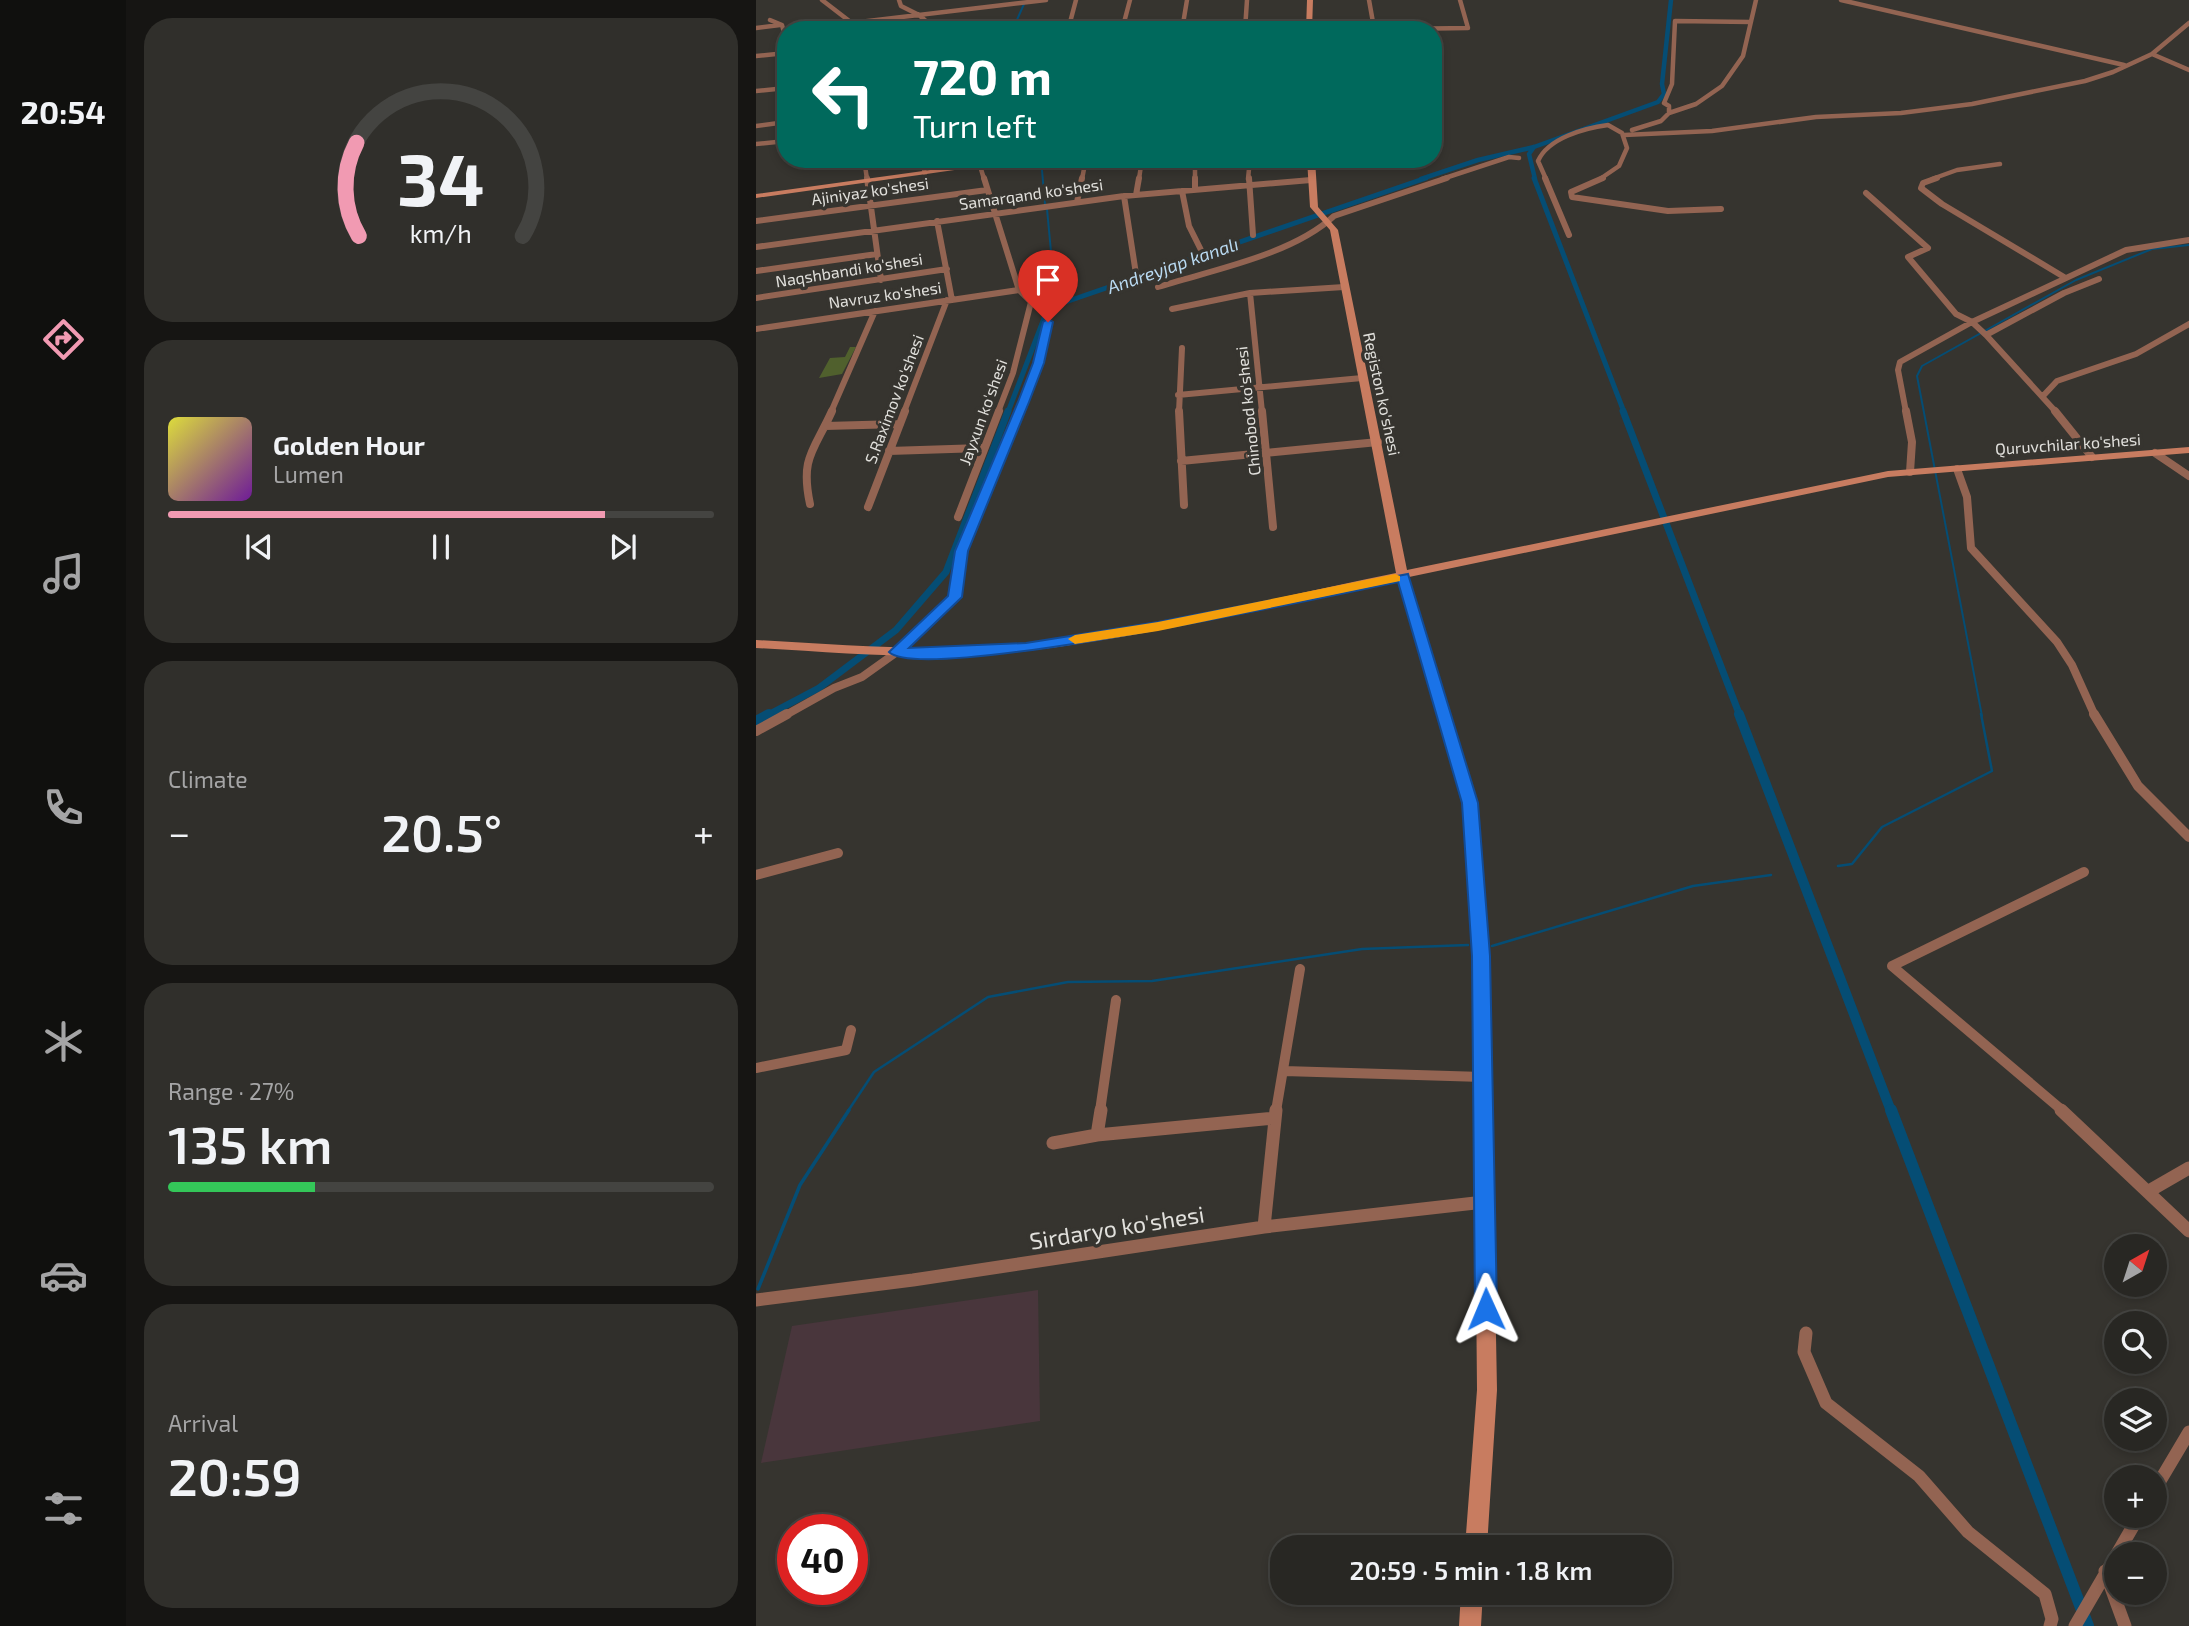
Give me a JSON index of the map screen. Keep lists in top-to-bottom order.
{
  "streets": {
    "street": [
      "Ajiniyaz ko'shesi",
      "Samarqand ko'shesi",
      "Naqshbandi ko'shesi",
      "Navruz ko'shesi",
      "Registon ko'shesi",
      "S.Raximov ko'shesi",
      "Chinobod ko'shesi",
      "Jayxun ko'shesi",
      "Quruvchilar ko'shesi",
      "Sirdaryo ko'shesi"
    ]
  },
  "crossings": [
    ["Ajiniyaz ko'shesi", "Jayxun ko'shesi"],
    ["Samarqand ko'shesi", "Jayxun ko'shesi"],
    ["Navruz ko'shesi", "S.Raximov ko'shesi"],
    ["Navruz ko'shesi", "Jayxun ko'shesi"],
    ["Registon ko'shesi", "Quruvchilar ko'shesi"],
    ["Registon ko'shesi", "Sirdaryo ko'shesi"]
  ],
  "water": ["Andreyjap kanalı"],
  "north": "top right",
  "page": {
    "tabs": "20:54",
    "turn": ["720 m", "Turn left"],
    "song": ["Golden Hour", "Lumen"],
    "tile": [
      "Climate",
      ["Range · 27%", "135 km"],
      ["Arrival", "20:59"]
    ],
    "heat": ["−", "20.5°", "+"],
    "map_buttons": ["+", "−"],
    "limit": "40",
    "trip": "20:59 · 5 min · 1.8 km",
    "gauge": ["34", "km/h"]
  }
}
